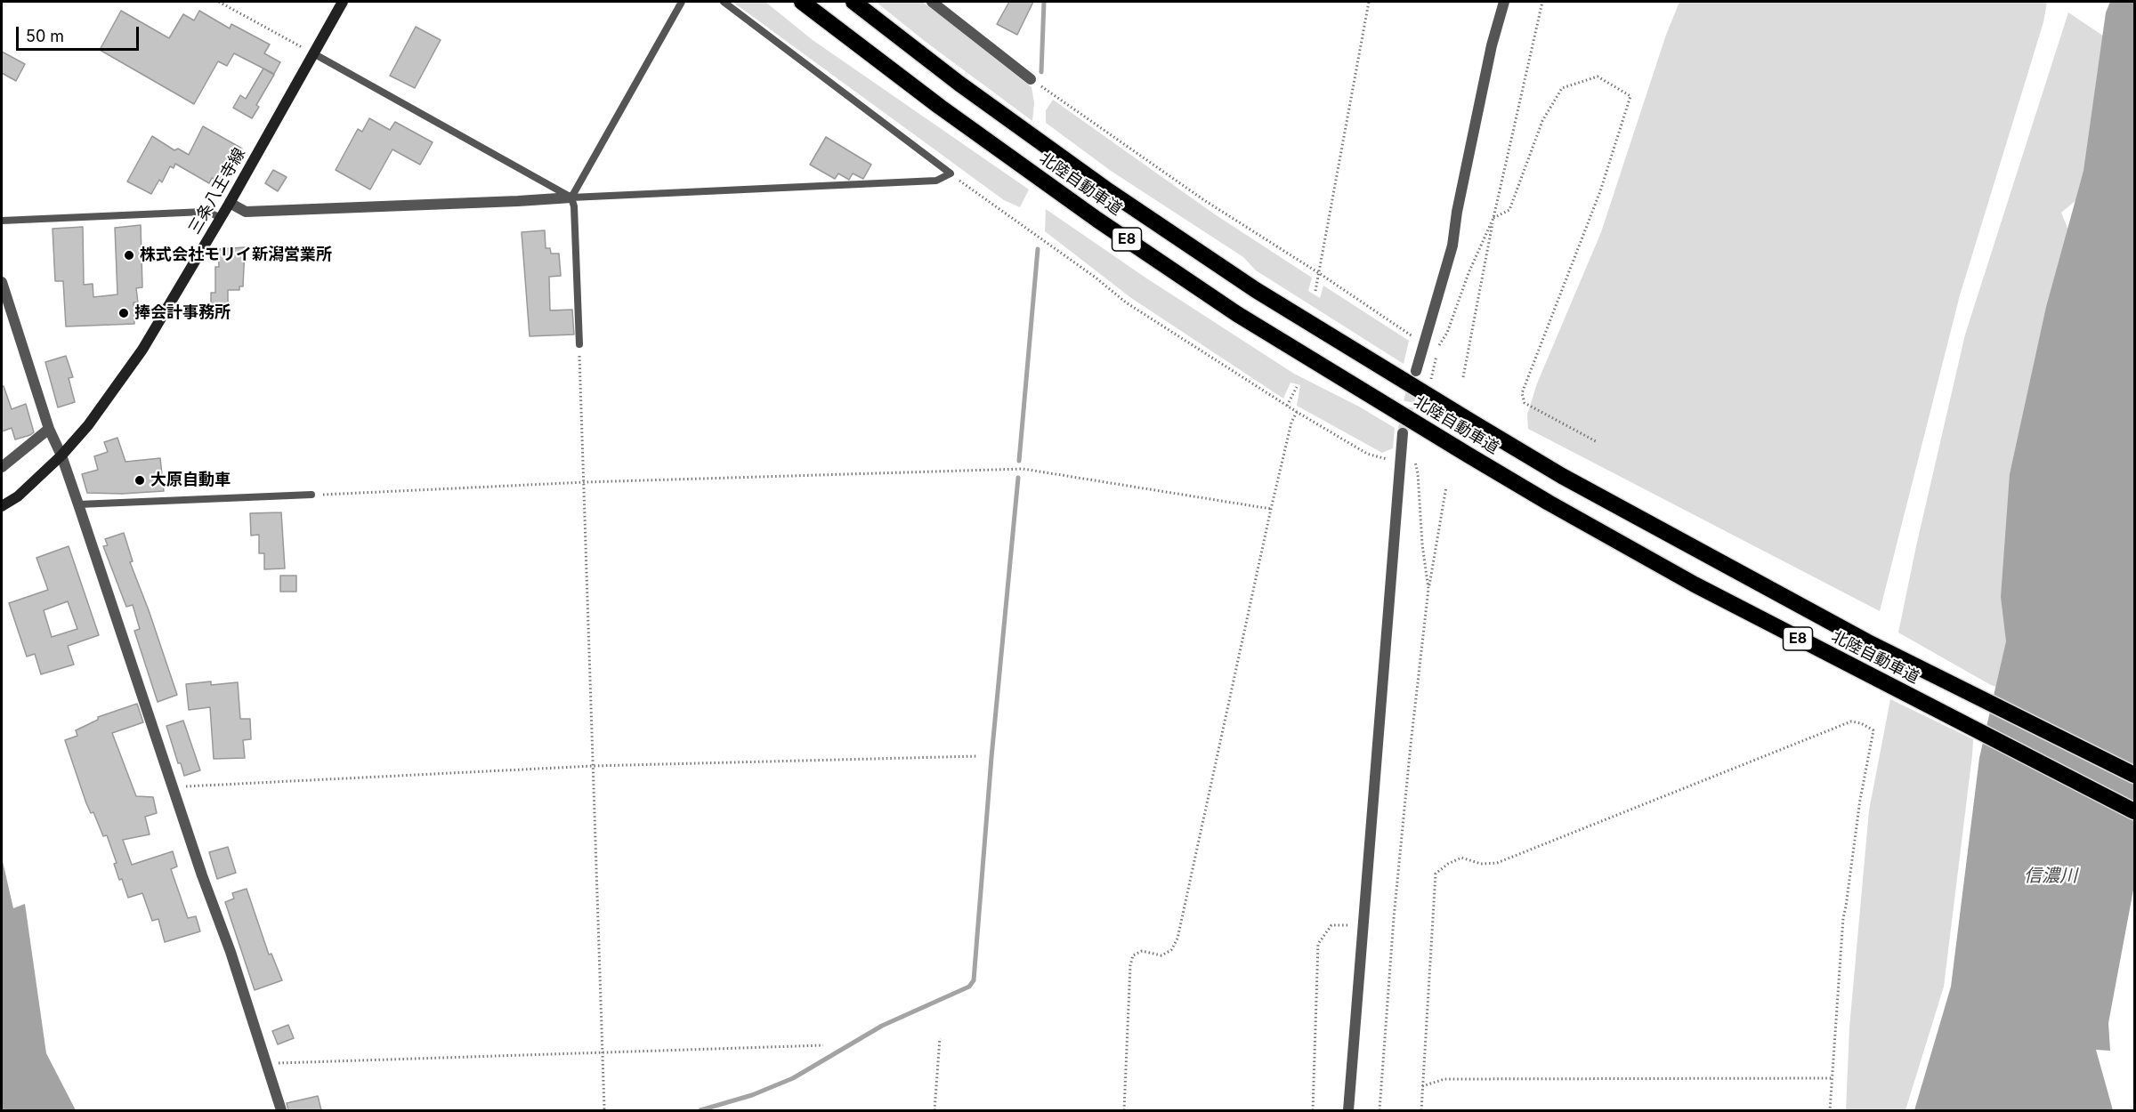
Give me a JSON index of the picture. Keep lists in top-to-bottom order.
{
  "streets": {
    "highway": ["北陸自動車道", "E8"],
    "main road": ["三条八王寺線"]
  },
  "water": ["信濃川"],
  "places": ["株式会社モリイ新潟営業所", "捧会計事務所", "大原自動車"],
  "scale_bar": "50 m"
}
